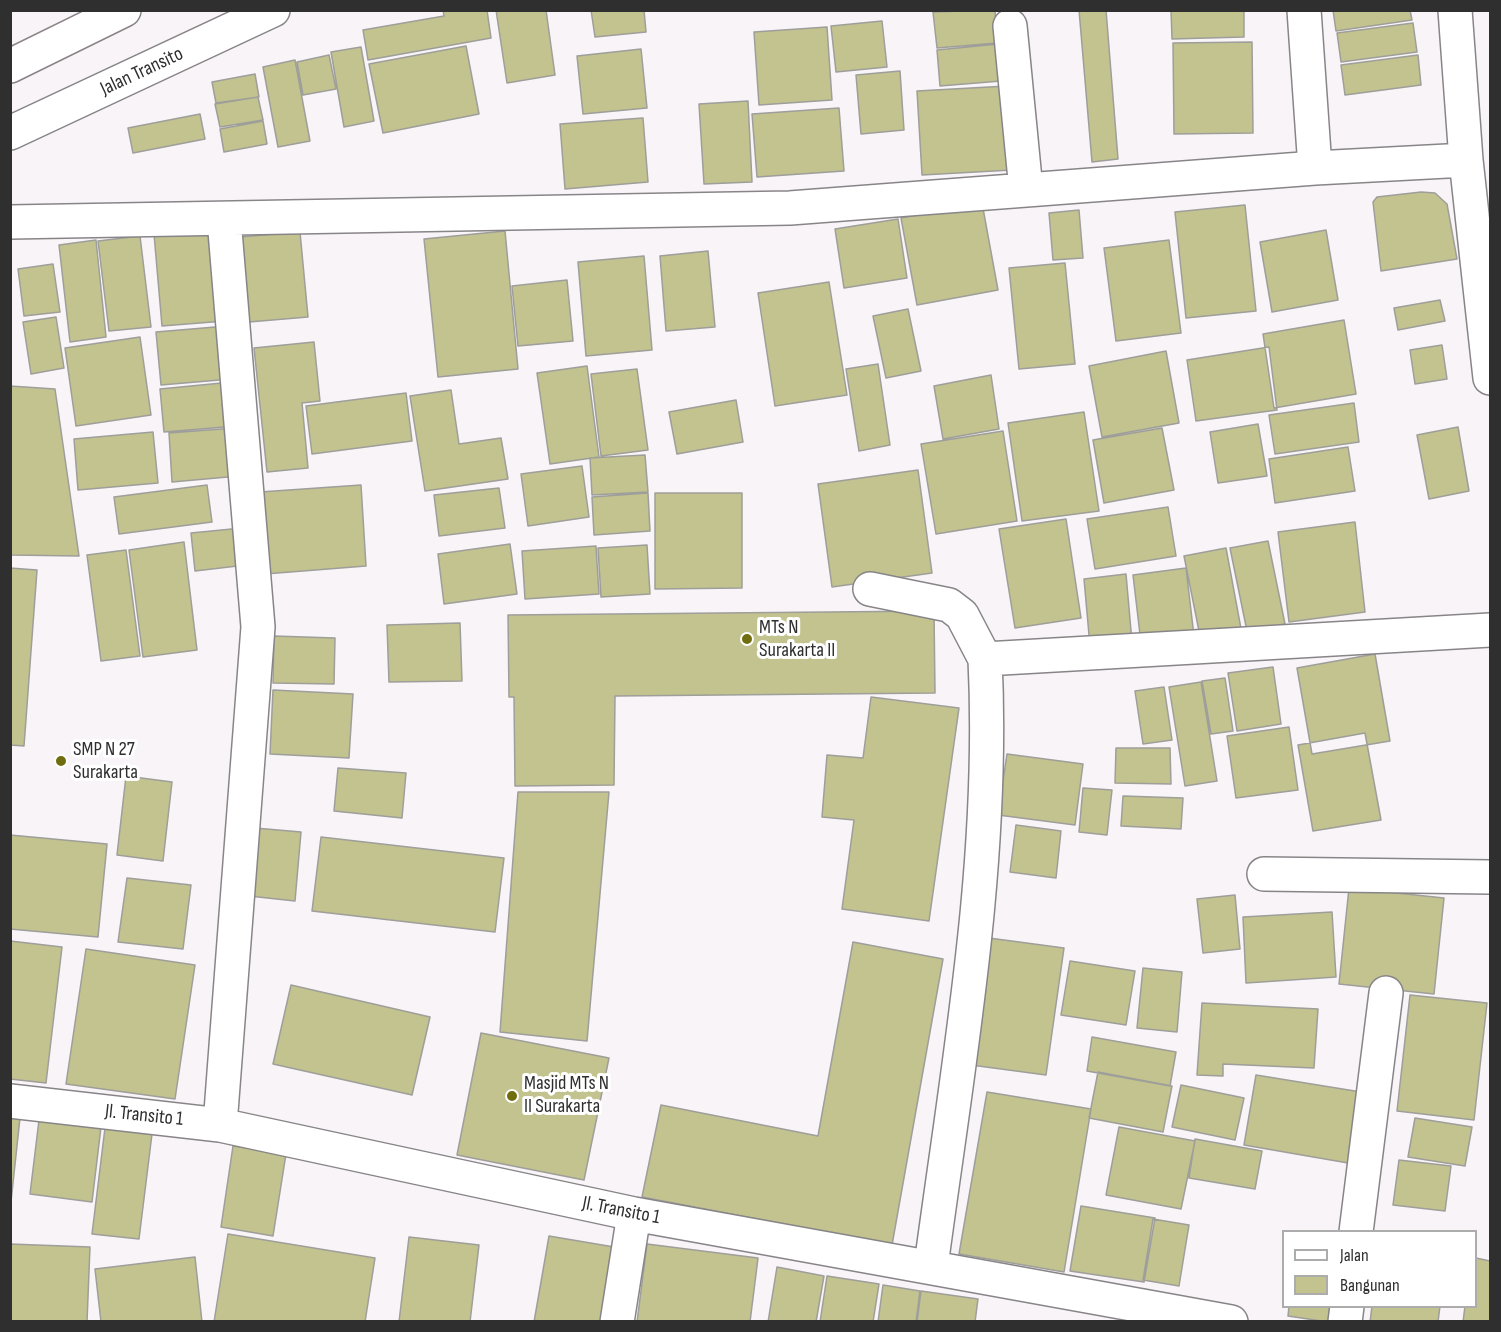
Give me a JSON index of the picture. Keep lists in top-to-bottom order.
{
  "streets": {
    "street": ["Jalan Transito", "Jl. Transito 1"]
  },
  "places": ["MTs N Surakarta II", "SMP N 27 Surakarta", "Masjid MTs N II Surakarta"],
  "legend": ["Jalan", "Bangunan"]
}
